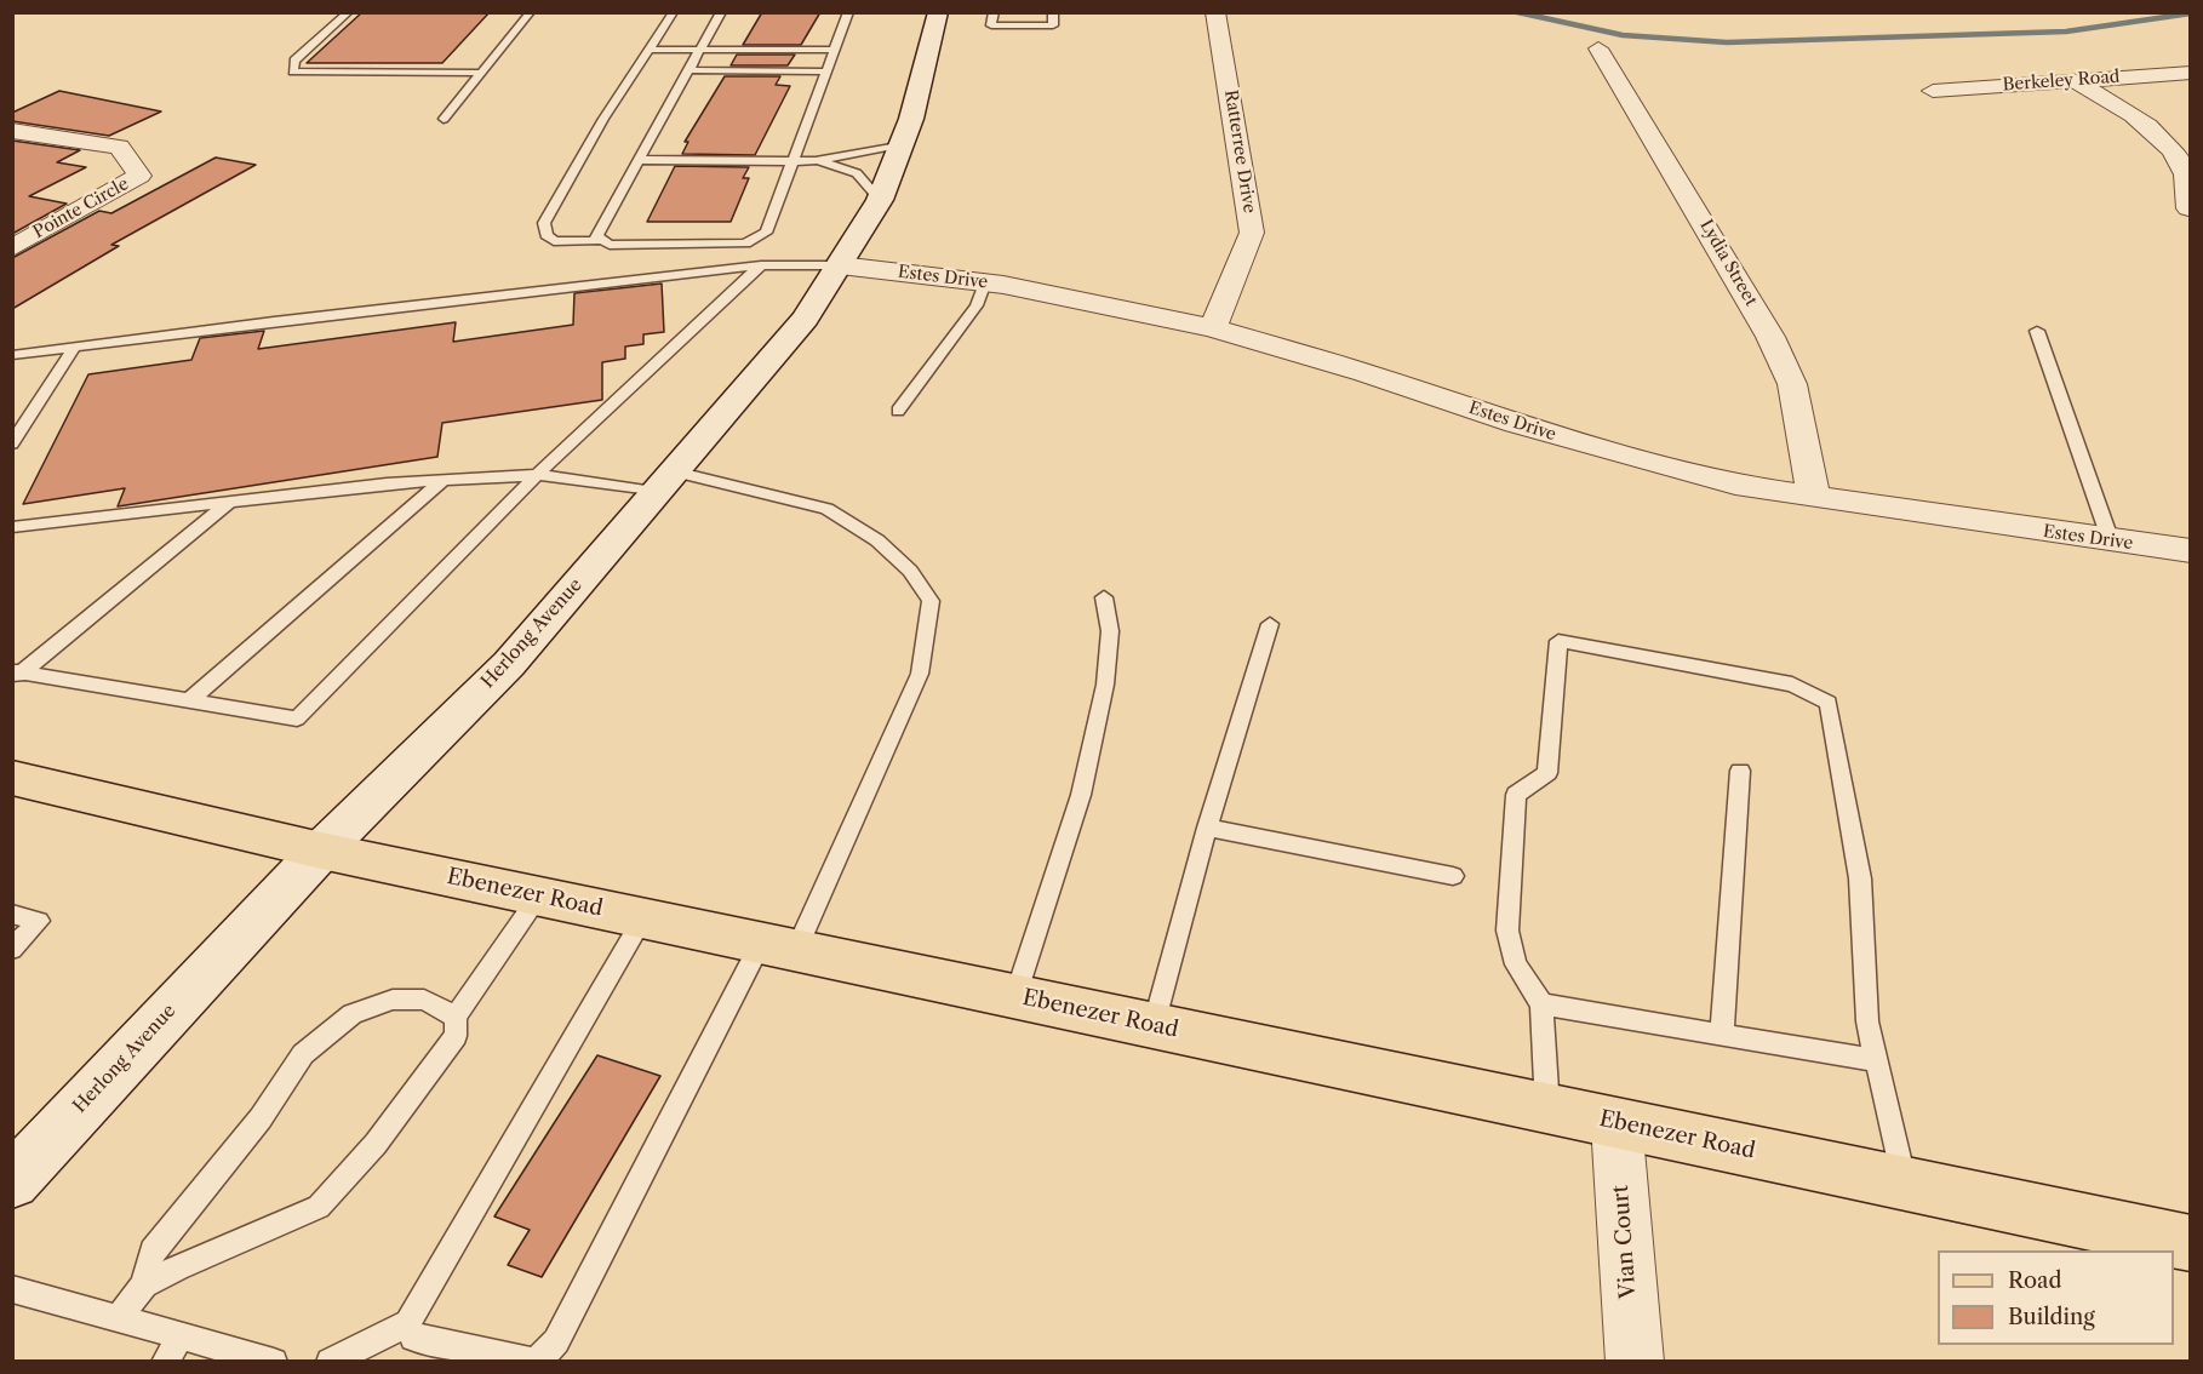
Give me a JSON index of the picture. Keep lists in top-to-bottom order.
{
  "streets": {
    "main road": ["Ebenezer Road"],
    "street": [
      "Berkeley Road",
      "Ratterree Drive",
      "Pointe Circle",
      "Lydia Street",
      "Estes Drive",
      "Herlong Avenue",
      "Vian Court"
    ]
  },
  "crossings": [
    ["Ratterree Drive", "Estes Drive"],
    ["Lydia Street", "Estes Drive"],
    ["Estes Drive", "Herlong Avenue"],
    ["Herlong Avenue", "Ebenezer Road"],
    ["Ebenezer Road", "Vian Court"]
  ],
  "legend": ["Road", "Building"]
}
